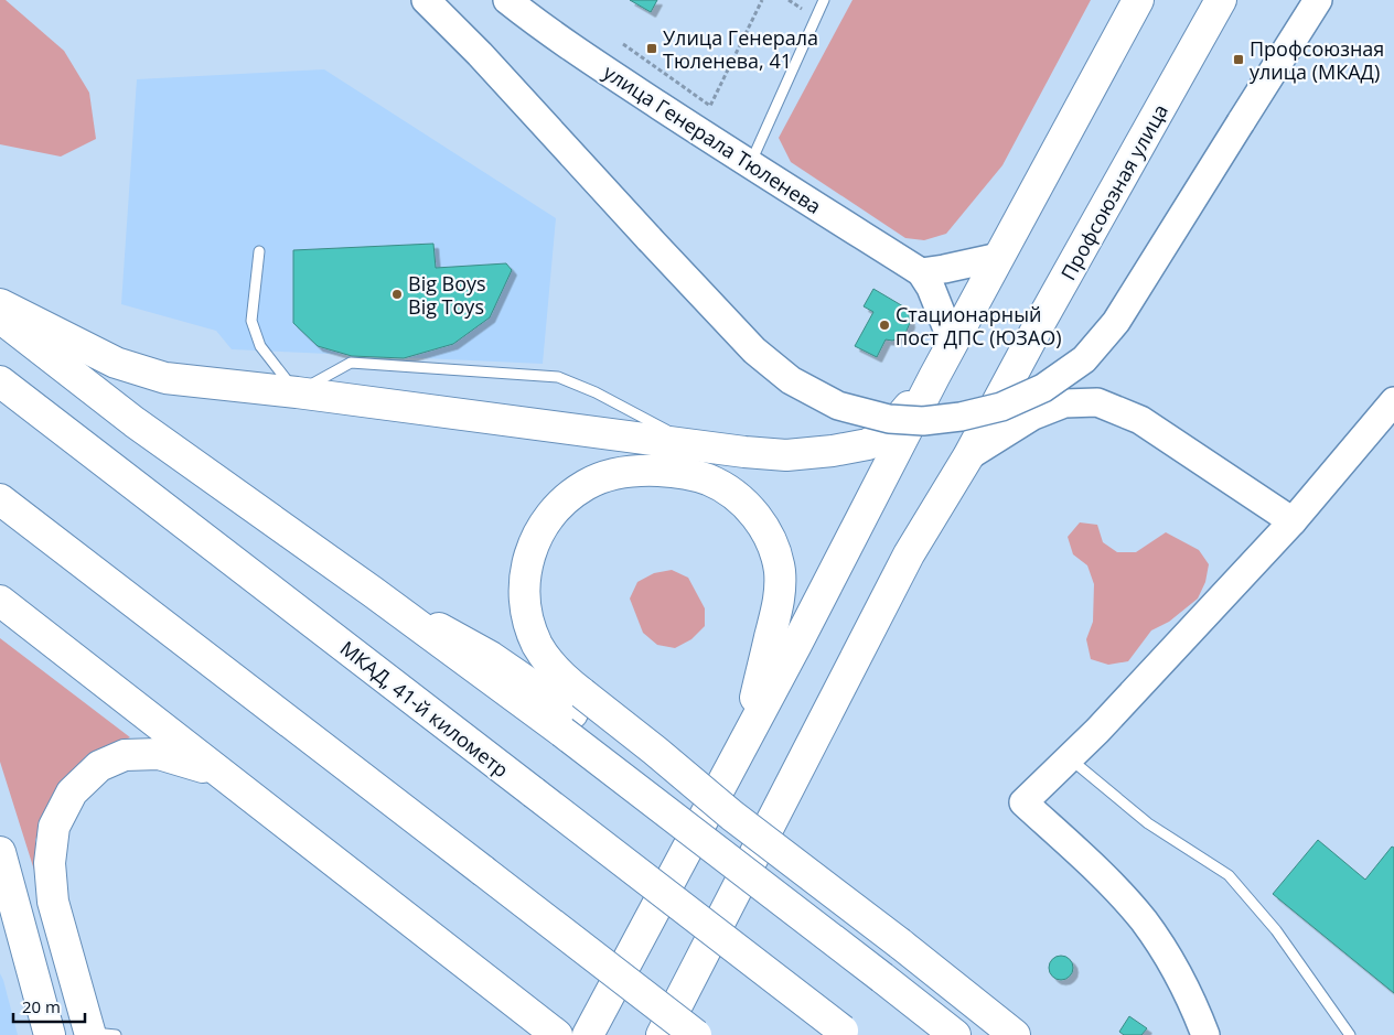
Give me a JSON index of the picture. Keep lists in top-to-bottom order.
{
  "streets": {
    "main road": ["Профсоюзная улица", "МКАД, 41-й километр"],
    "street": ["улица Генерала Тюленева"]
  },
  "places": {
    "transit": ["Улица Генерала Тюленева, 41", "Профсоюзная улица (МКАД)"],
    "other": ["Big Boys Big Toys", "Стационарный пост ДПС (ЮЗАО)"]
  },
  "scale_bar": "20 m"
}
